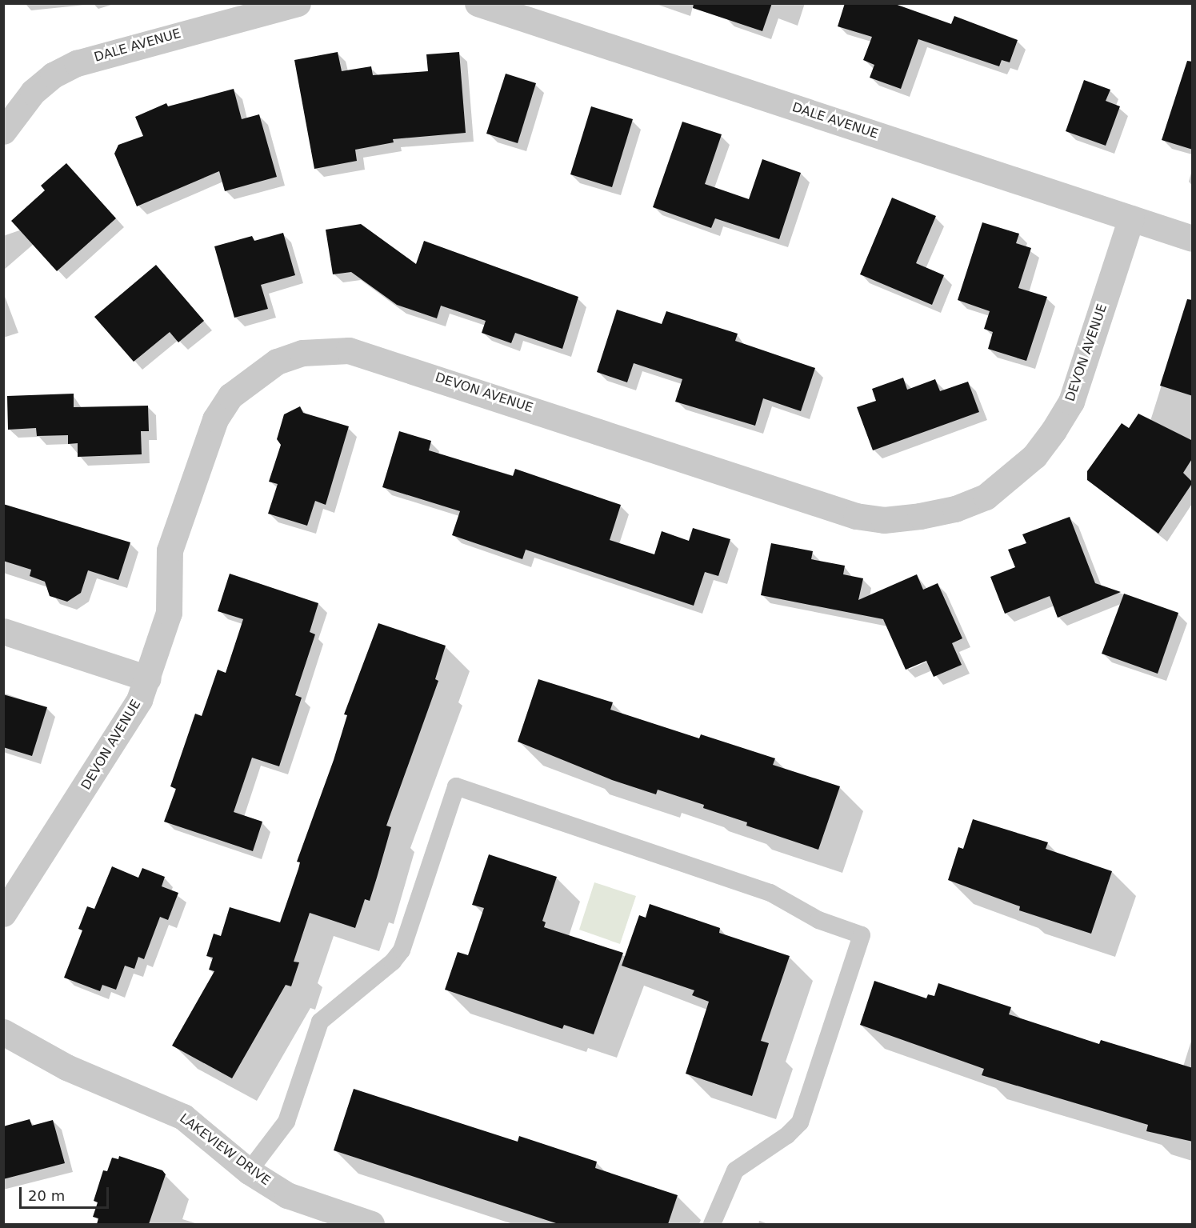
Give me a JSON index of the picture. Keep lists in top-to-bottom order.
{
  "streets": {
    "street": ["DALE AVENUE", "DEVON AVENUE", "LAKEVIEW DRIVE"]
  },
  "crossings": [
    ["DALE AVENUE", "DEVON AVENUE"]
  ],
  "scale_bar": "20 m"
}
